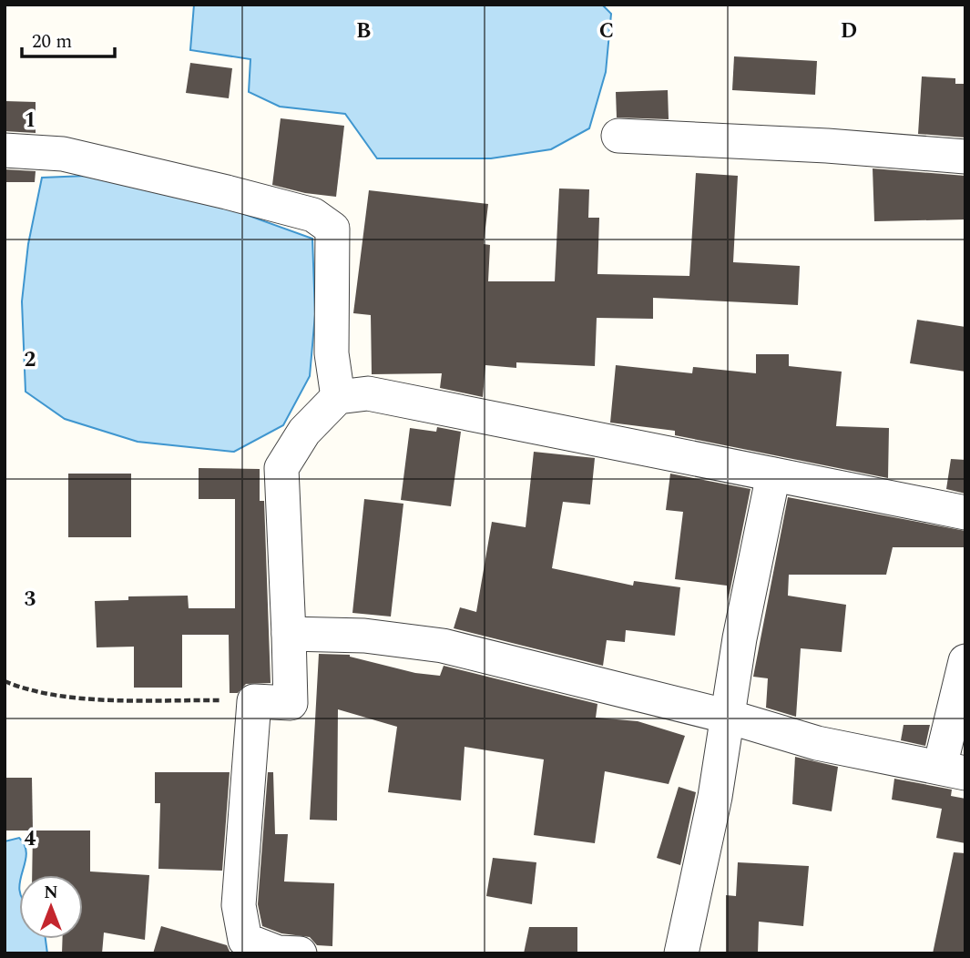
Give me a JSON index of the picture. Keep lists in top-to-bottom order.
{
  "scale_bar": "20 m",
  "north": "top",
  "grid": {
    "columns": ["B", "C", "D"],
    "rows": [
      "1",
      "2",
      "3",
      "4"
    ]
  }
}
